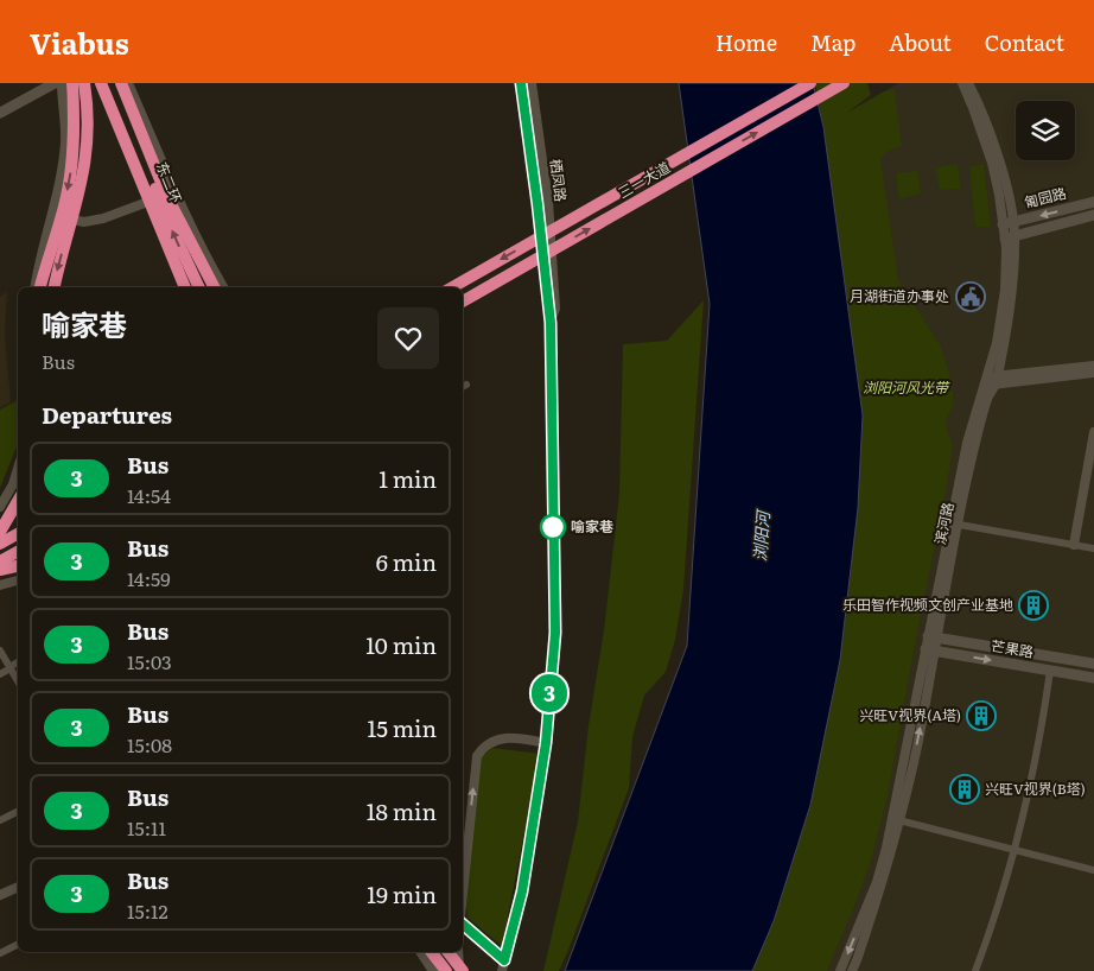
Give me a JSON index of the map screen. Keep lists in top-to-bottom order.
{
  "streets": {
    "highway": ["三一大道", "东二环"],
    "main road": ["匍园路", "芒果路"],
    "street": ["栖凤路", "滨河路"]
  },
  "crossings": [
    ["匍园路", "滨河路"],
    ["滨河路", "芒果路"]
  ],
  "water": ["浏阳河"],
  "parks": ["浏阳河风光带"],
  "places": {
    "public building": ["月湖街道办事处"],
    "other": ["喻家巷"],
    "building": ["乐田智作视频文创产业基地", "兴旺V视界(A塔)", "兴旺V视界(B塔)"]
  },
  "lines": ["bus line 3"],
  "page": {
    "header": "Viabus",
    "nav": [
      "Home",
      "Map",
      "About",
      "Contact"
    ],
    "on_map": "3",
    "heading": [
      ["喻家巷", "Bus"],
      "Departures"
    ],
    "list": [
      {
        "mark": "3",
        "name": "Bus",
        "note": "14:54",
        "value": "1 min"
      },
      {
        "mark": "3",
        "name": "Bus",
        "note": "14:59",
        "value": "6 min"
      },
      {
        "mark": "3",
        "name": "Bus",
        "note": "15:03",
        "value": "10 min"
      },
      {
        "mark": "3",
        "name": "Bus",
        "note": "15:08",
        "value": "15 min"
      },
      {
        "mark": "3",
        "name": "Bus",
        "note": "15:11",
        "value": "18 min"
      },
      {
        "mark": "3",
        "name": "Bus",
        "note": "15:12",
        "value": "19 min"
      }
    ]
  }
}
